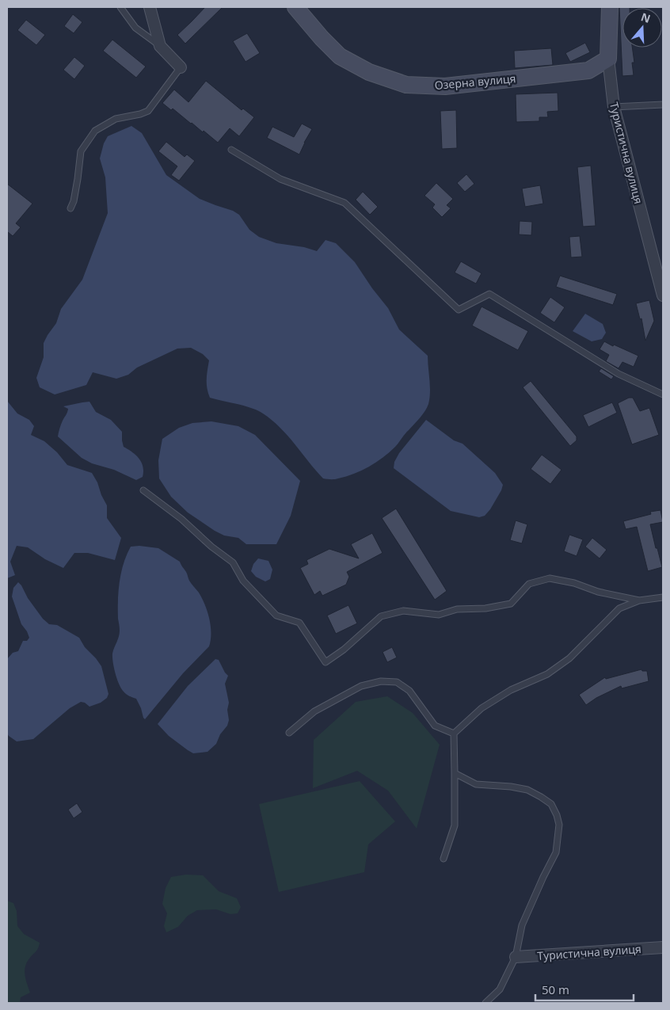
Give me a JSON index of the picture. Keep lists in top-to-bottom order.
{
  "streets": {
    "street": ["Озерна вулиця", "Туристична вулиця"]
  },
  "crossings": [
    ["Озерна вулиця", "Туристична вулиця"]
  ],
  "scale_bar": "50 m",
  "north": "top"
}
